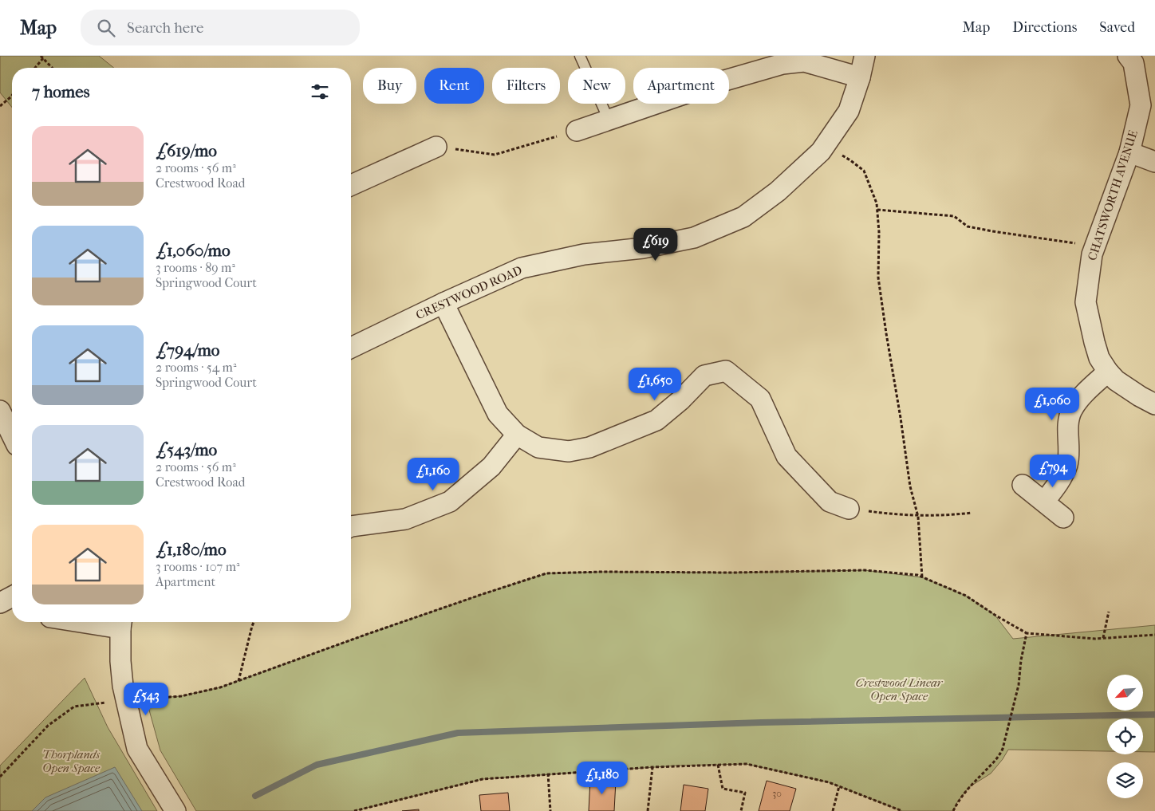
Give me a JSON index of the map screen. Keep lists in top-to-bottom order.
{
  "streets": {
    "street": ["CHATSWORTH AVENUE", "CRESTWOOD ROAD"]
  },
  "parks": ["Crestwood Linear Open Space", "Thorplands Open Space"],
  "house_numbers": ["30"],
  "north": "bottom left",
  "page": {
    "header": "Map",
    "search": "Search here",
    "nav": ["Map", "Directions", "Saved"],
    "chip": [
      "Buy",
      "Rent",
      "Filters",
      "New",
      "Apartment"
    ],
    "heading": "7 homes",
    "list": [
      {
        "name": "£619/mo",
        "note": "2 rooms · 56 m² · Crestwood Road"
      },
      {
        "name": "£1,060/mo",
        "note": "3 rooms · 89 m² · Springwood Court"
      },
      {
        "name": "£794/mo",
        "note": "2 rooms · 54 m² · Springwood Court"
      },
      {
        "name": "£543/mo",
        "note": "2 rooms · 56 m² · Crestwood Road"
      },
      {
        "name": "£1,180/mo",
        "note": "3 rooms · 107 m² · Apartment"
      }
    ],
    "price": [
      "£619",
      "£1,650",
      "£1,060",
      "£794",
      "£1,160",
      "£543",
      "£1,180"
    ]
  }
}
